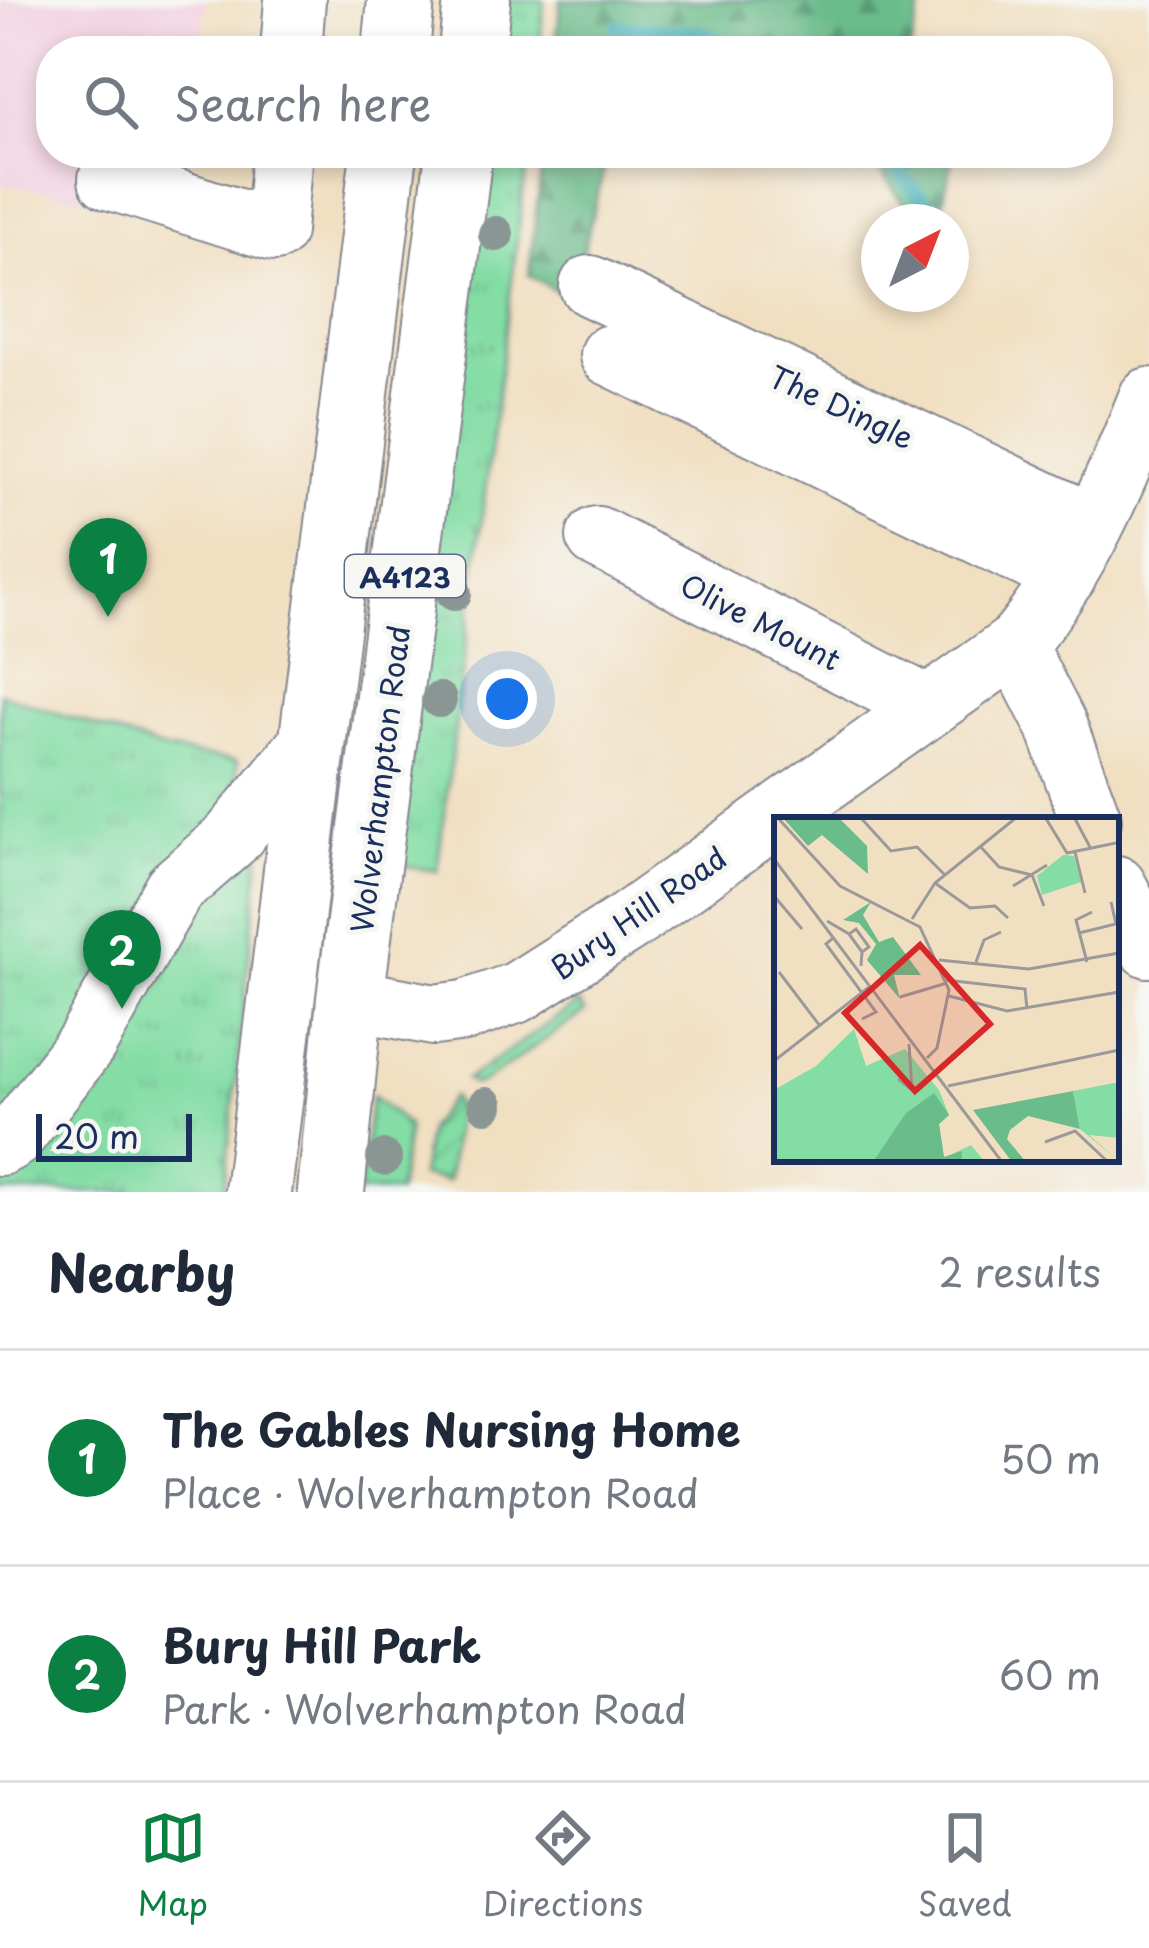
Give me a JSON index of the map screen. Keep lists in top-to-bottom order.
{
  "streets": {
    "highway": ["A4123", "Wolverhampton Road"],
    "street": ["The Dingle", "Olive Mount", "Bury Hill Road"]
  },
  "crossings": [
    ["The Dingle", "Bury Hill Road"],
    ["Olive Mount", "Bury Hill Road"],
    ["Wolverhampton Road", "Bury Hill Road"]
  ],
  "scale_bar": "20 m",
  "north": "top right",
  "page": {
    "search": "Search here",
    "pins": ["1", "2"],
    "scale": "20 m",
    "heading": ["Nearby", "2 results"],
    "list": [
      {
        "mark": "1",
        "name": "The Gables Nursing Home",
        "note": "Place · Wolverhampton Road",
        "value": "50 m"
      },
      {
        "mark": "2",
        "name": "Bury Hill Park",
        "note": "Park · Wolverhampton Road",
        "value": "60 m"
      }
    ],
    "nav": ["Map", "Directions", "Saved"]
  }
}
